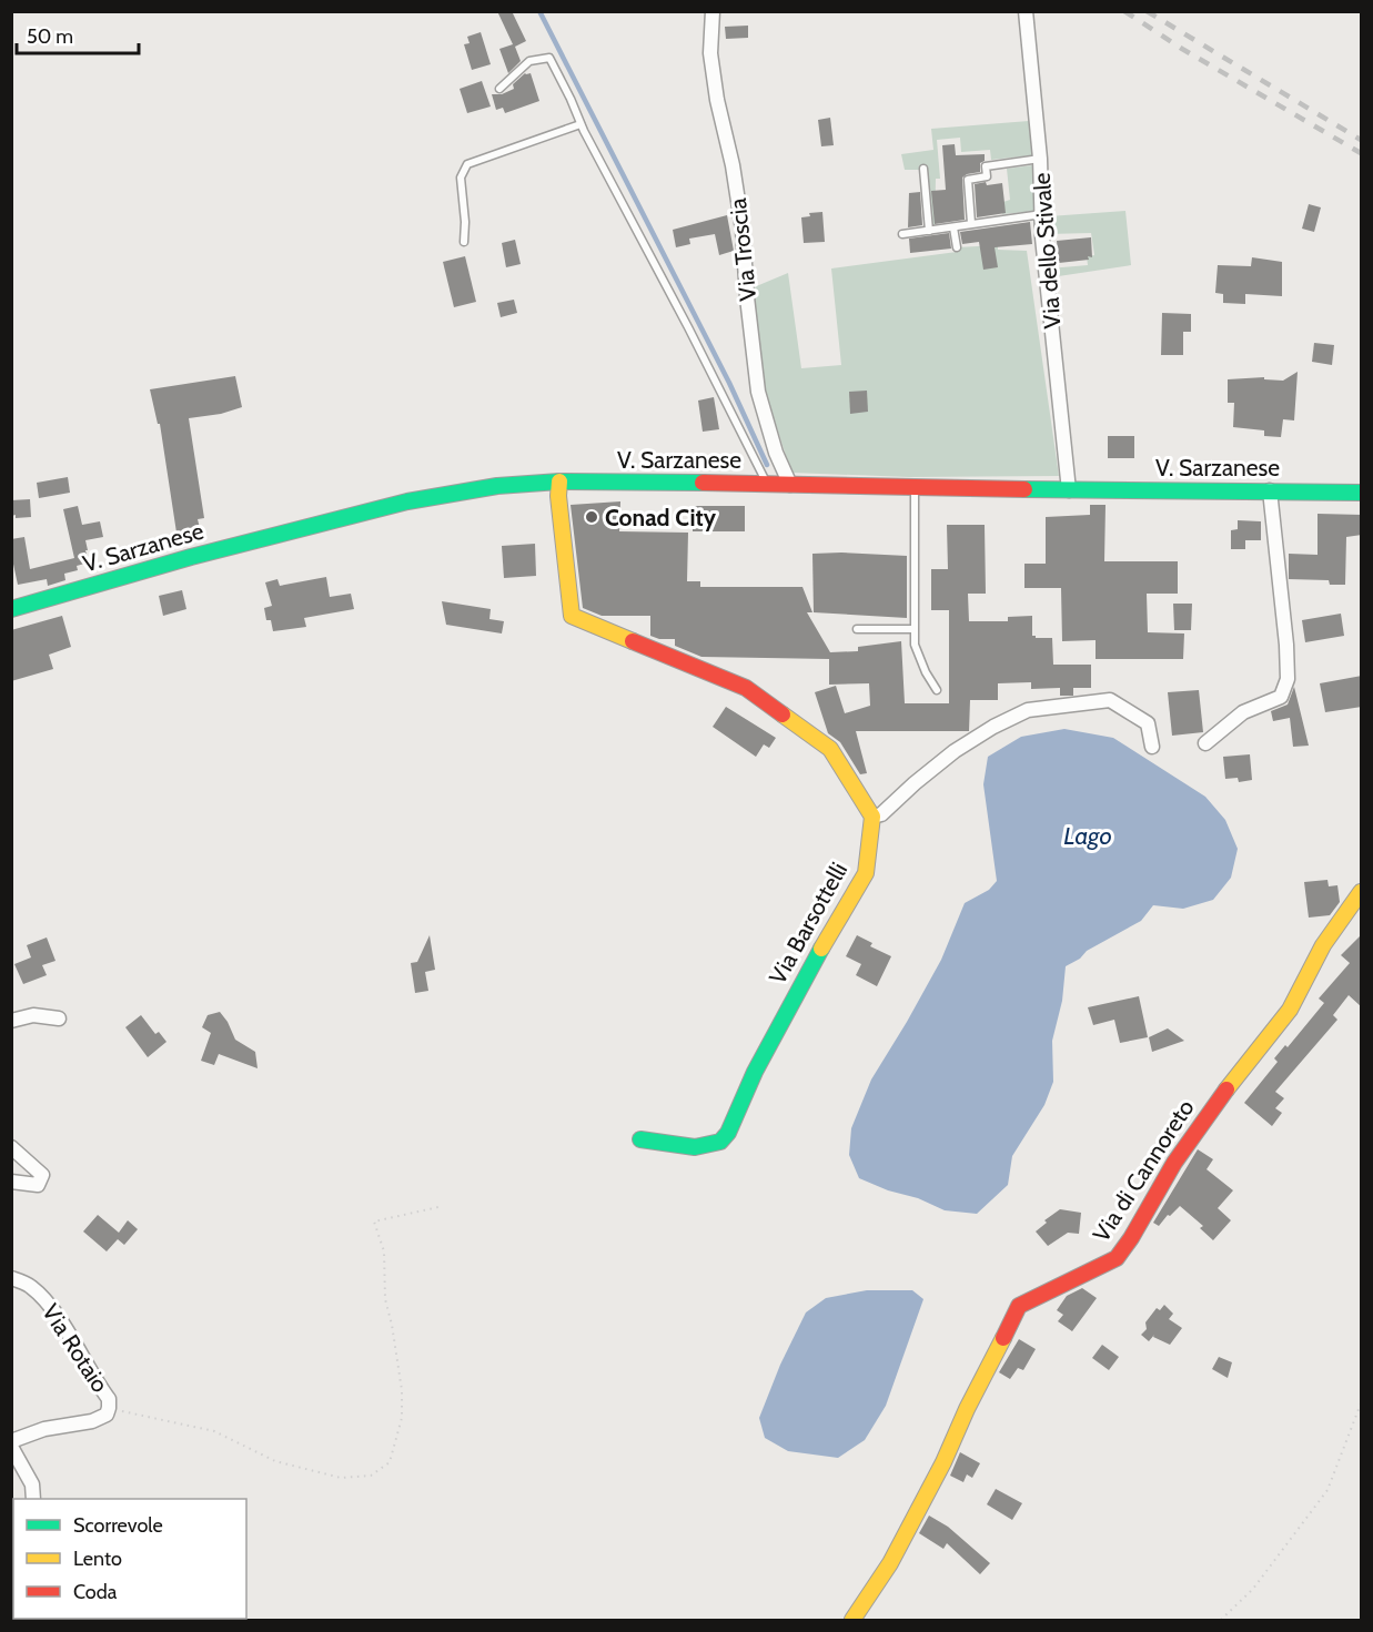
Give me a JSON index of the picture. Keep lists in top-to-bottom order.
{
  "streets": {
    "street": [
      "Via Troscia",
      "Via dello Stivale",
      "V. Sarzanese",
      "Via Barsottelli",
      "Via di Cannoreto",
      "Via Rotaio"
    ]
  },
  "crossings": [
    ["Via Troscia", "V. Sarzanese"],
    ["Via dello Stivale", "V. Sarzanese"]
  ],
  "water": ["Lago"],
  "places": ["Conad City"],
  "legend": ["Scorrevole", "Lento", "Coda"],
  "scale_bar": "50 m"
}
